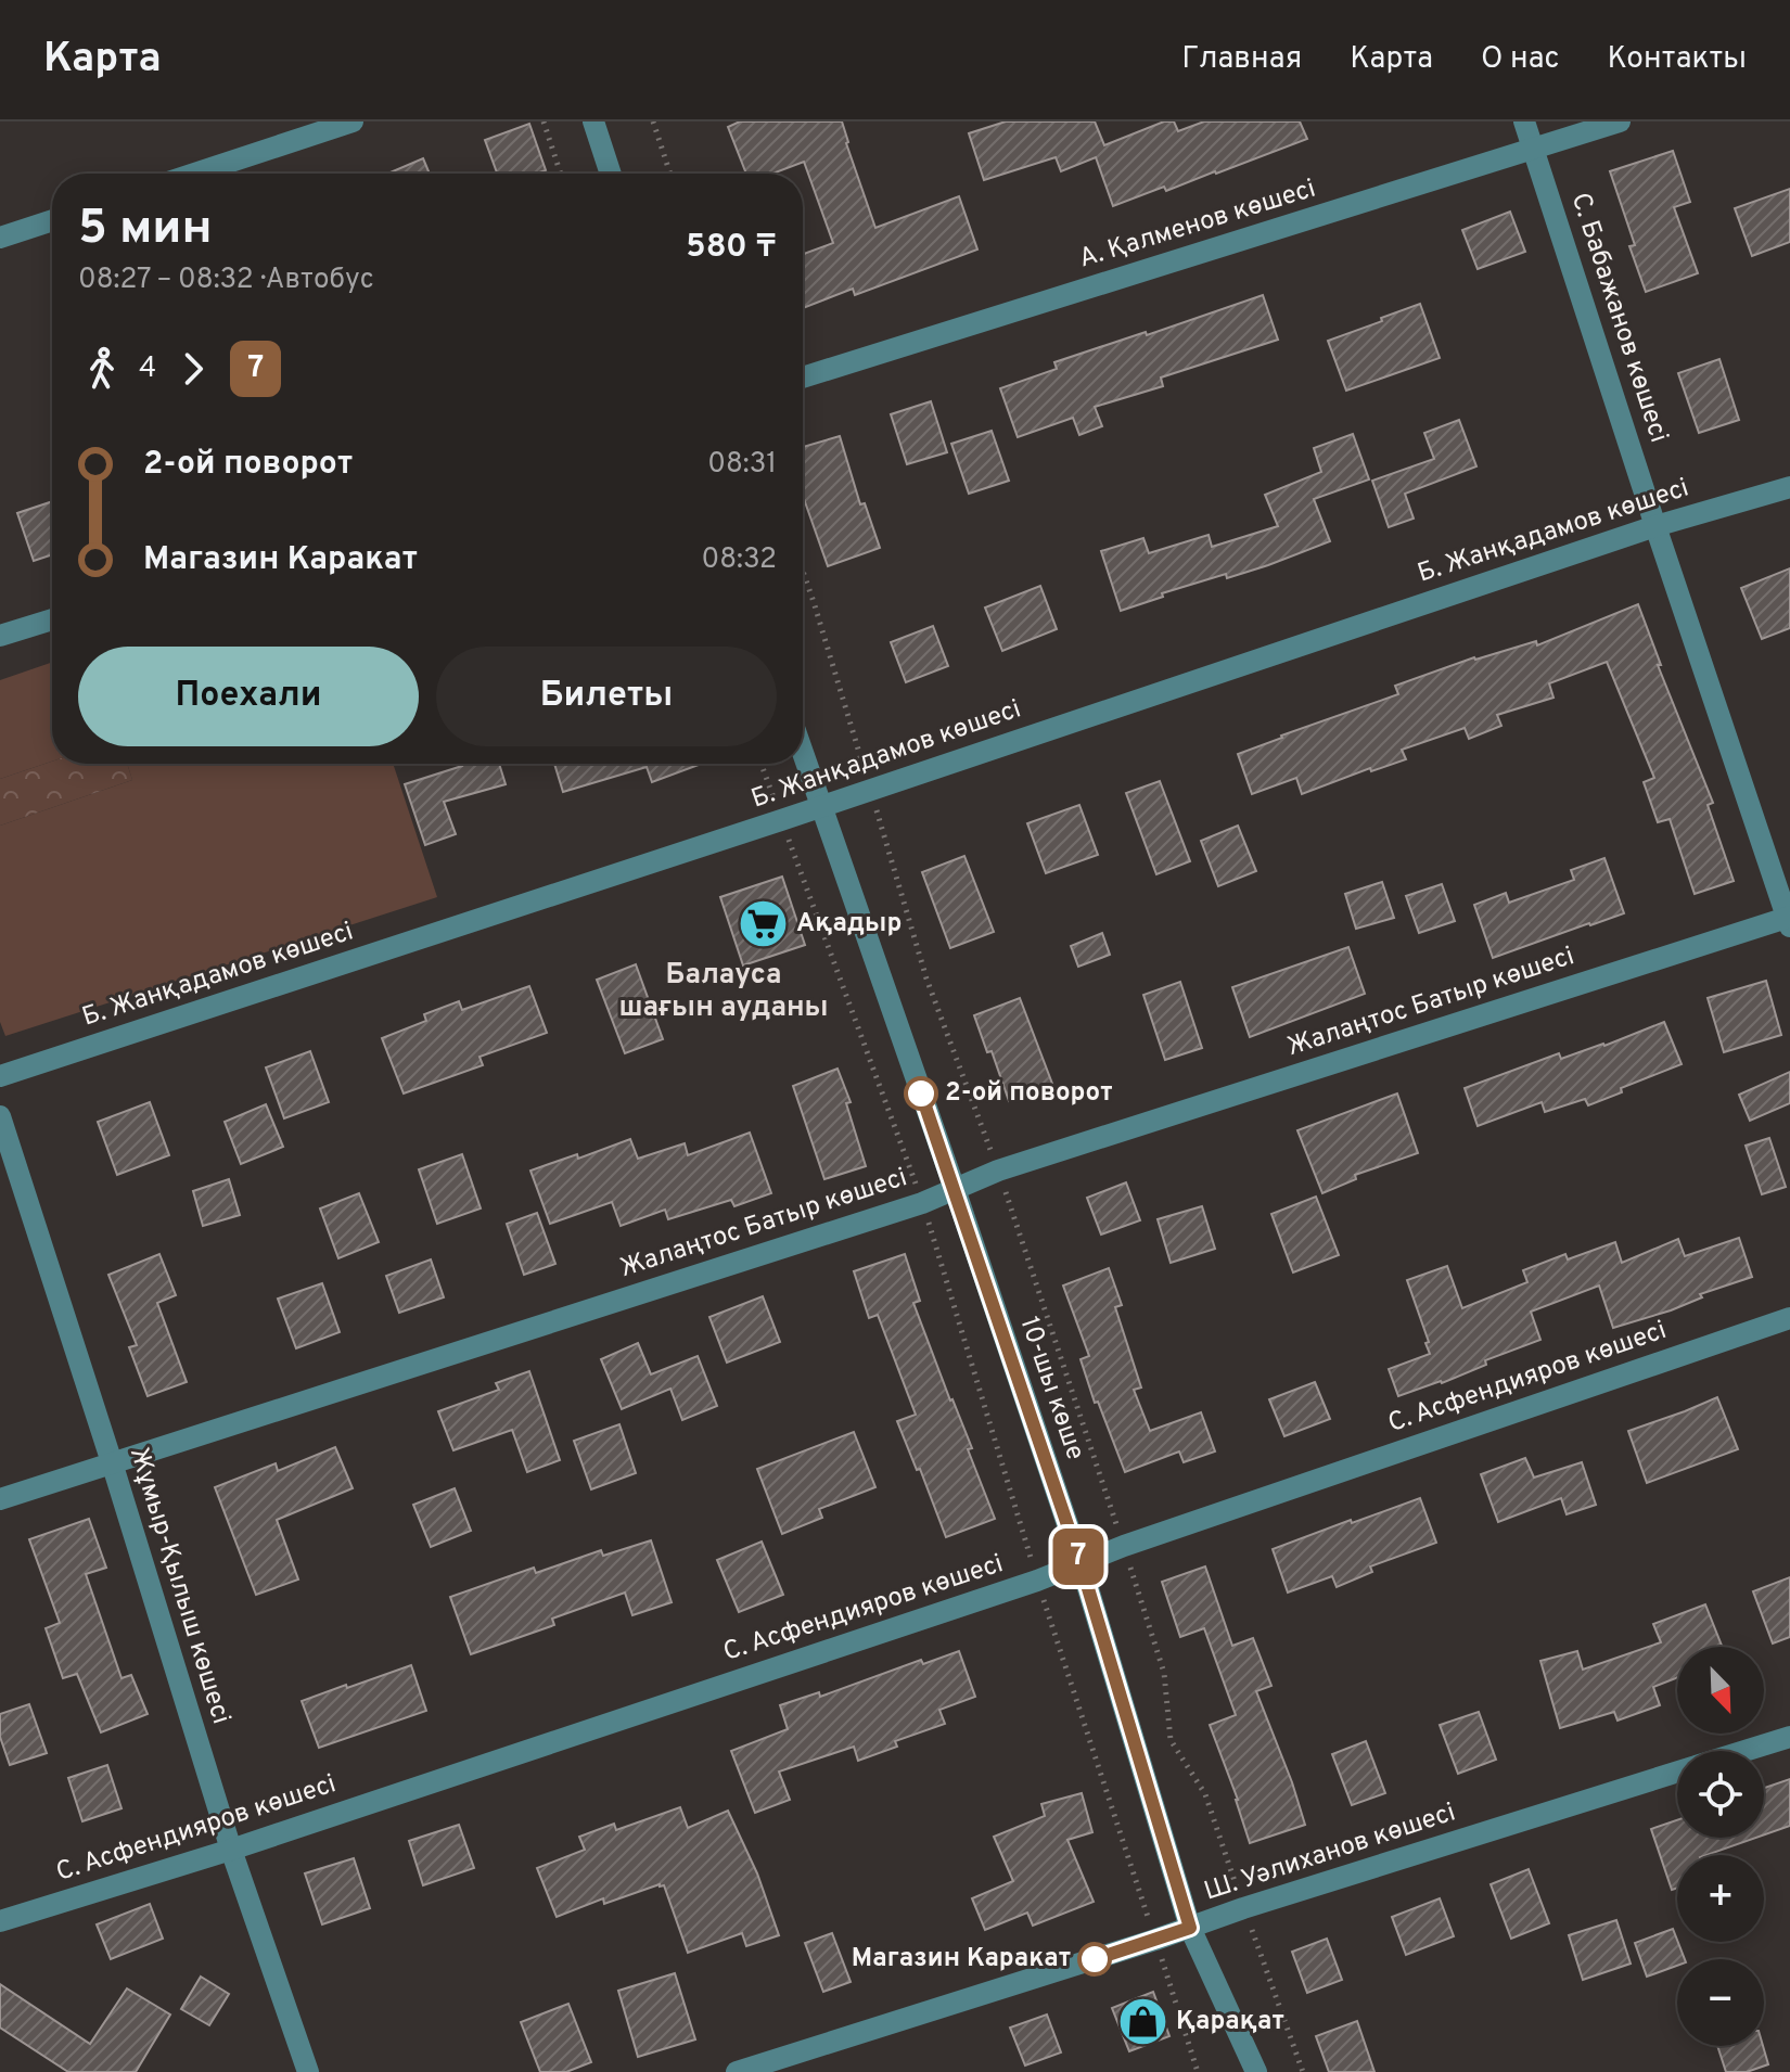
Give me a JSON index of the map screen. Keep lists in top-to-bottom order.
{
  "streets": {
    "street": [
      "А. Қалменов көшесі",
      "С. Бабажанов көшесі",
      "Б. Жанқадамов көшесі",
      "Жалаңтос Батыр көшесі",
      "С. Асфендияров көшесі",
      "10-шы көше",
      "Жұмыр-Қылыш көшесі",
      "Ш. Уәлиханов көшесі"
    ]
  },
  "crossings": [
    ["А. Қалменов көшесі", "С. Бабажанов көшесі"],
    ["С. Бабажанов көшесі", "Б. Жанқадамов көшесі"],
    ["С. Бабажанов көшесі", "Жалаңтос Батыр көшесі"],
    ["Б. Жанқадамов көшесі", "10-шы көше"],
    ["Жалаңтос Батыр көшесі", "10-шы көше"],
    ["Жалаңтос Батыр көшесі", "Жұмыр-Қылыш көшесі"],
    ["С. Асфендияров көшесі", "10-шы көше"],
    ["С. Асфендияров көшесі", "Жұмыр-Қылыш көшесі"],
    ["10-шы көше", "Ш. Уәлиханов көшесі"]
  ],
  "districts": ["Балауса шағын ауданы"],
  "places": {
    "supermarket": ["Ақадыр"],
    "other": ["2-ой поворот", "Магазин Каракат"],
    "shop": ["Қарақат"]
  },
  "lines": ["bus line 7"],
  "north": "bottom right",
  "page": {
    "header": "Карта",
    "nav": [
      "Главная",
      "Карта",
      "О нас",
      "Контакты"
    ],
    "on_map": "7",
    "heading": ["5 мин", "08:27 – 08:32 · Автобус", "580 ₸"],
    "legs": ["4", "7"],
    "list": [
      {
        "name": "2-ой поворот",
        "value": "08:31"
      },
      {
        "name": "Магазин Каракат",
        "value": "08:32"
      }
    ],
    "buttons": ["Поехали", "Билеты"],
    "map_buttons": ["+", "−"]
  }
}
